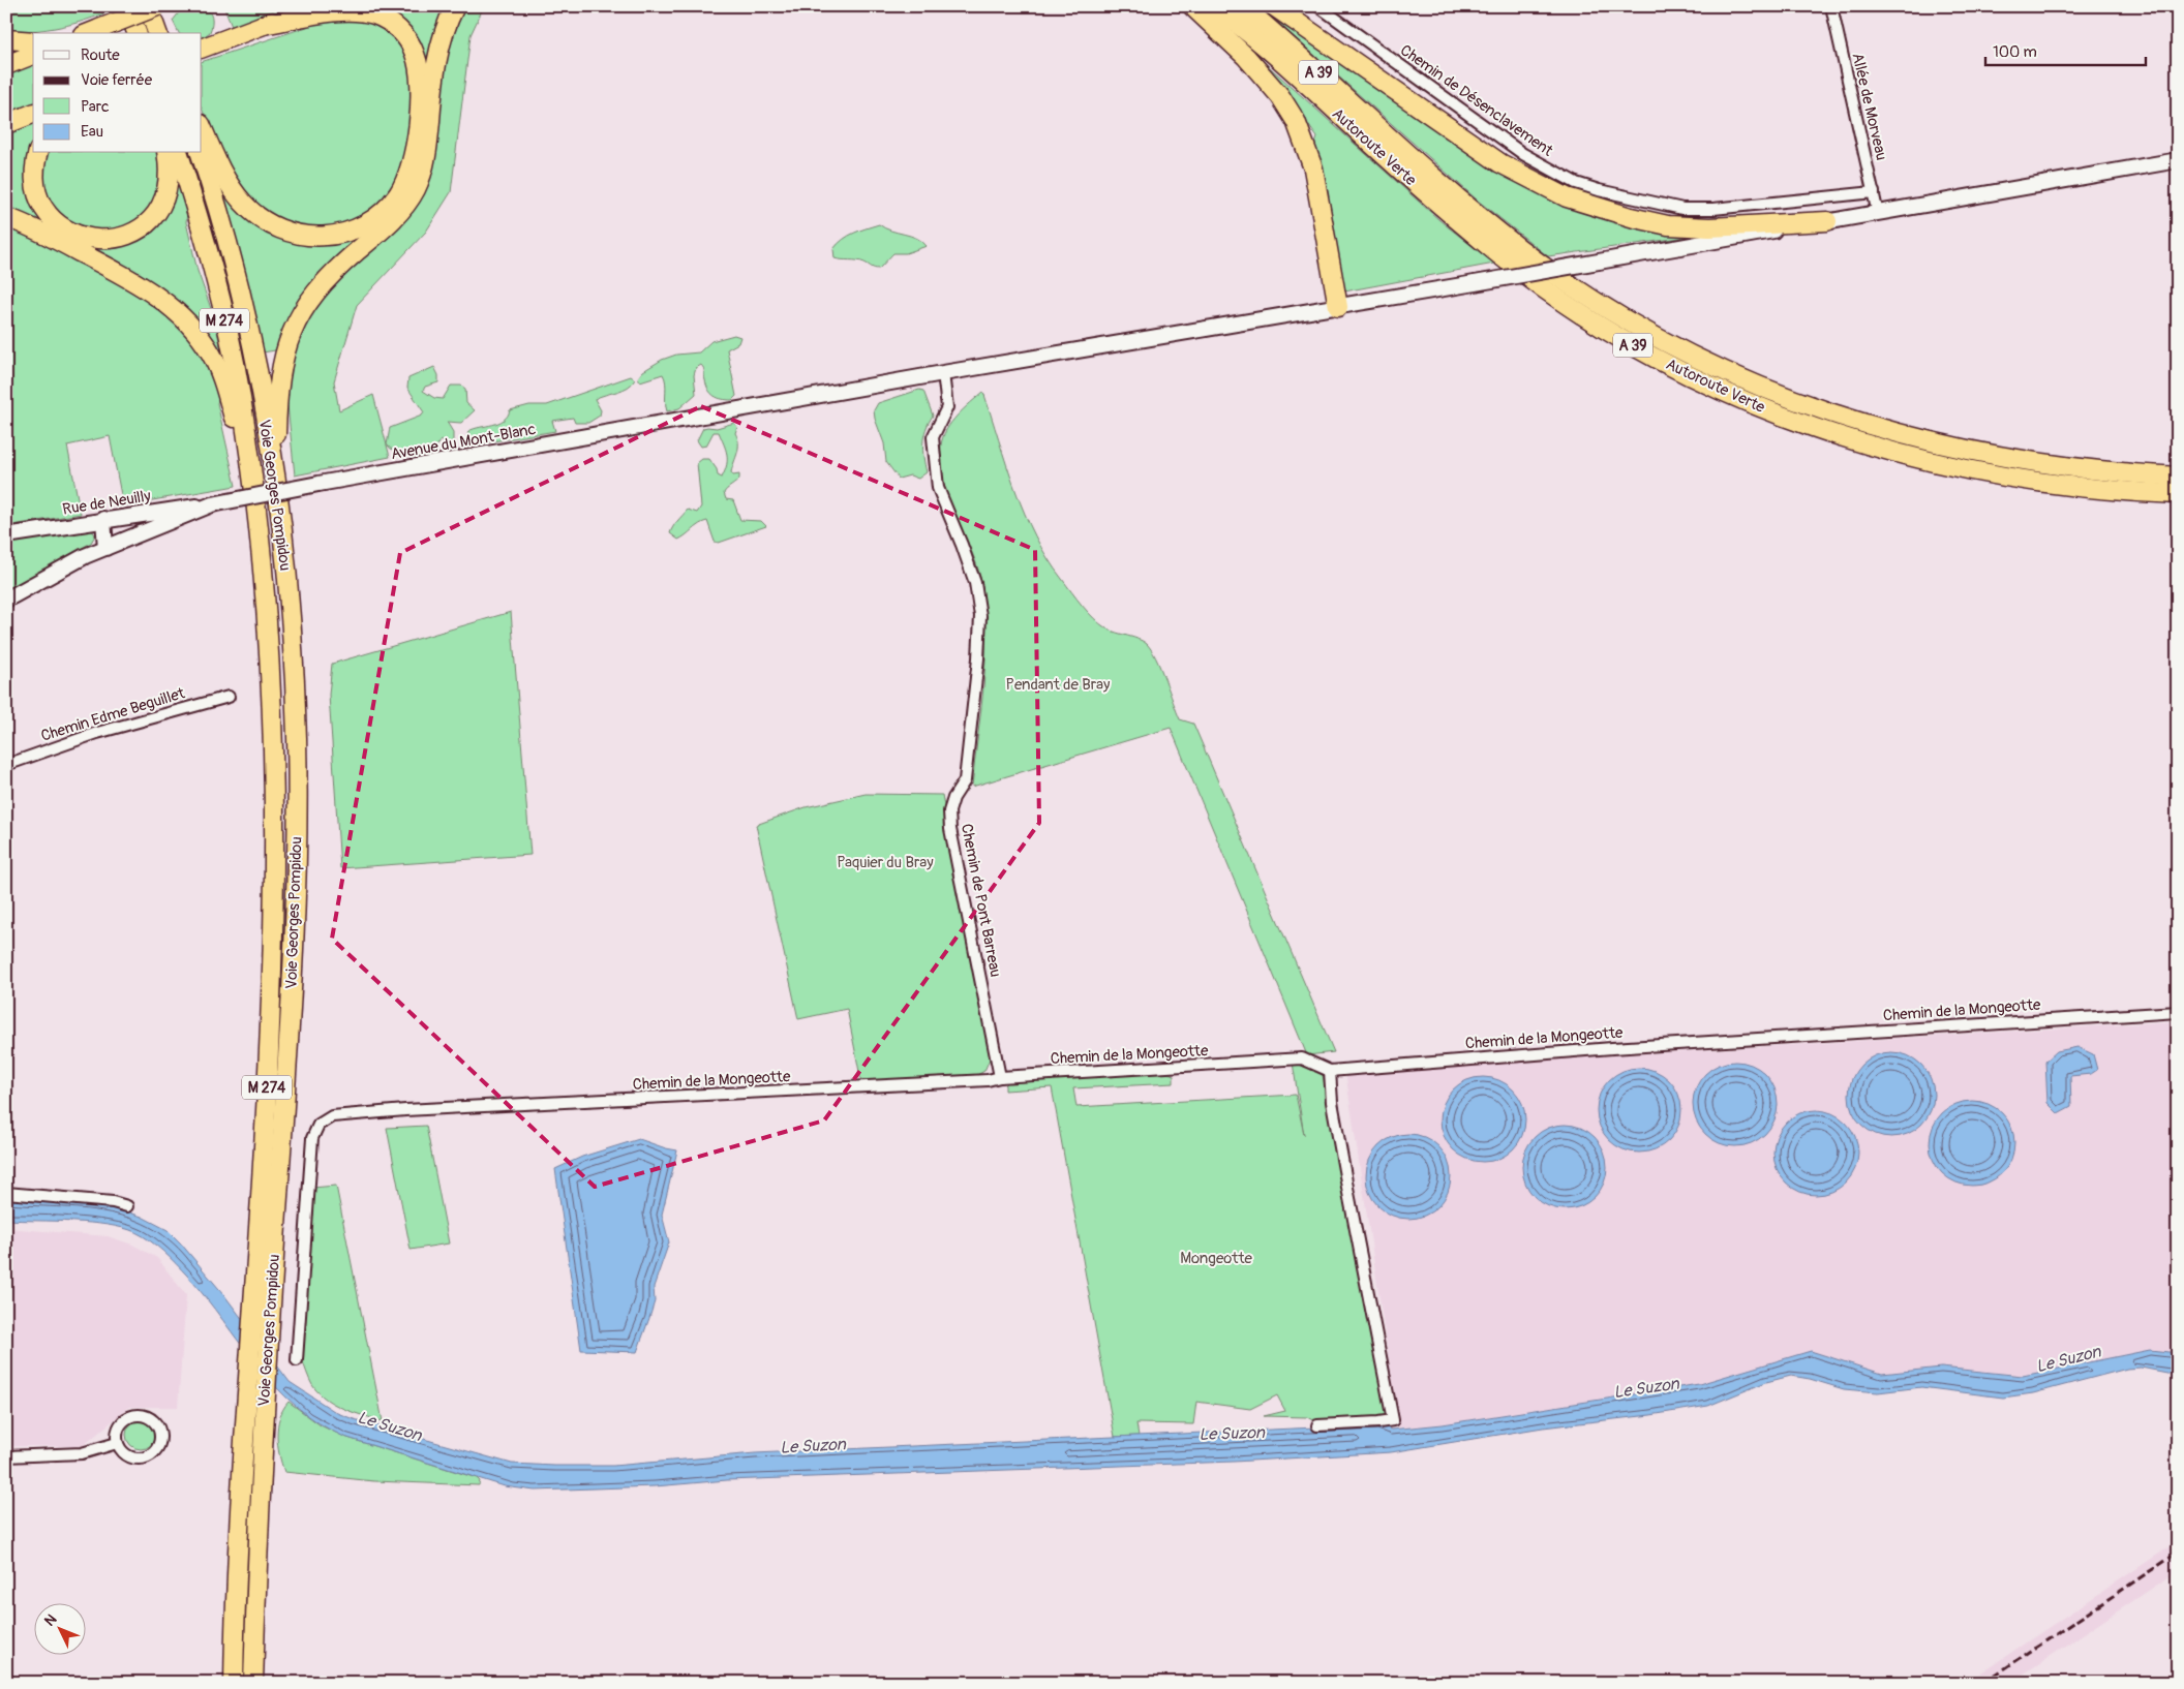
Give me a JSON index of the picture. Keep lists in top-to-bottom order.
{
  "streets": {
    "highway": [
      "A 39",
      "Autoroute Verte",
      "M 274",
      "Voie Georges Pompidou"
    ],
    "main road": ["Avenue du Mont-Blanc", "Rue de Neuilly"],
    "street": [
      "Chemin de Désenclavement",
      "Allée de Morveau",
      "Chemin Edme Beguillet",
      "Chemin de Pont Barreau",
      "Chemin de la Mongeotte"
    ]
  },
  "crossings": [
    ["Chemin de Désenclavement", "Allée de Morveau"],
    ["Allée de Morveau", "Avenue du Mont-Blanc"],
    ["Avenue du Mont-Blanc", "Rue de Neuilly"],
    ["Avenue du Mont-Blanc", "Chemin de Pont Barreau"],
    ["Chemin de Pont Barreau", "Chemin de la Mongeotte"]
  ],
  "water": ["Le Suzon"],
  "parks": ["Pendant de Bray", "Paquier du Bray", "Mongeotte"],
  "legend": [
    "Route",
    "Voie ferrée",
    "Parc",
    "Eau"
  ],
  "scale_bar": "100 m",
  "north": "top left"
}
